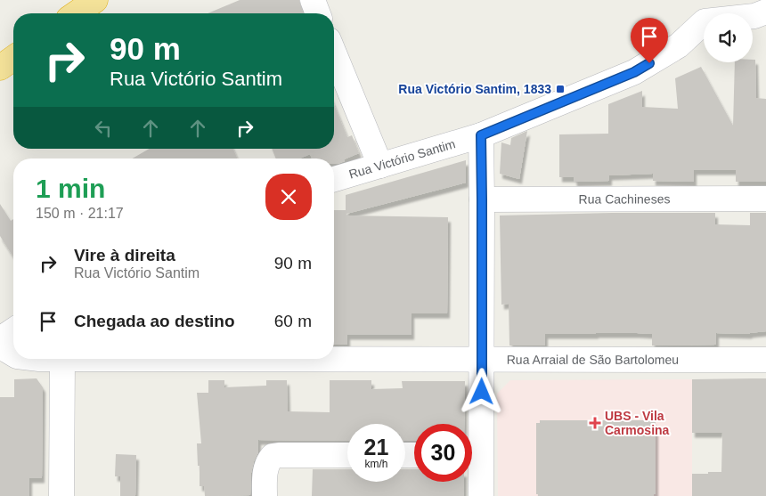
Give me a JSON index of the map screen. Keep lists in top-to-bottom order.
{
  "streets": {
    "street": ["Rua Victório Santim", "Rua Cachineses", "Rua Arraial de São Bartolomeu"]
  },
  "places": {
    "transit": ["Rua Victório Santim, 1833"],
    "health": ["UBS - Vila Carmosina"]
  },
  "page": {
    "turn": ["90 m", "Rua Victório Santim"],
    "heading": ["1 min", "150 m · 21:17"],
    "list": [
      {
        "name": "Vire à direita",
        "note": "Rua Victório Santim",
        "value": "90 m"
      },
      {
        "name": "Chegada ao destino",
        "value": "60 m"
      }
    ],
    "speed": "21 km/h",
    "limit": "30"
  }
}
